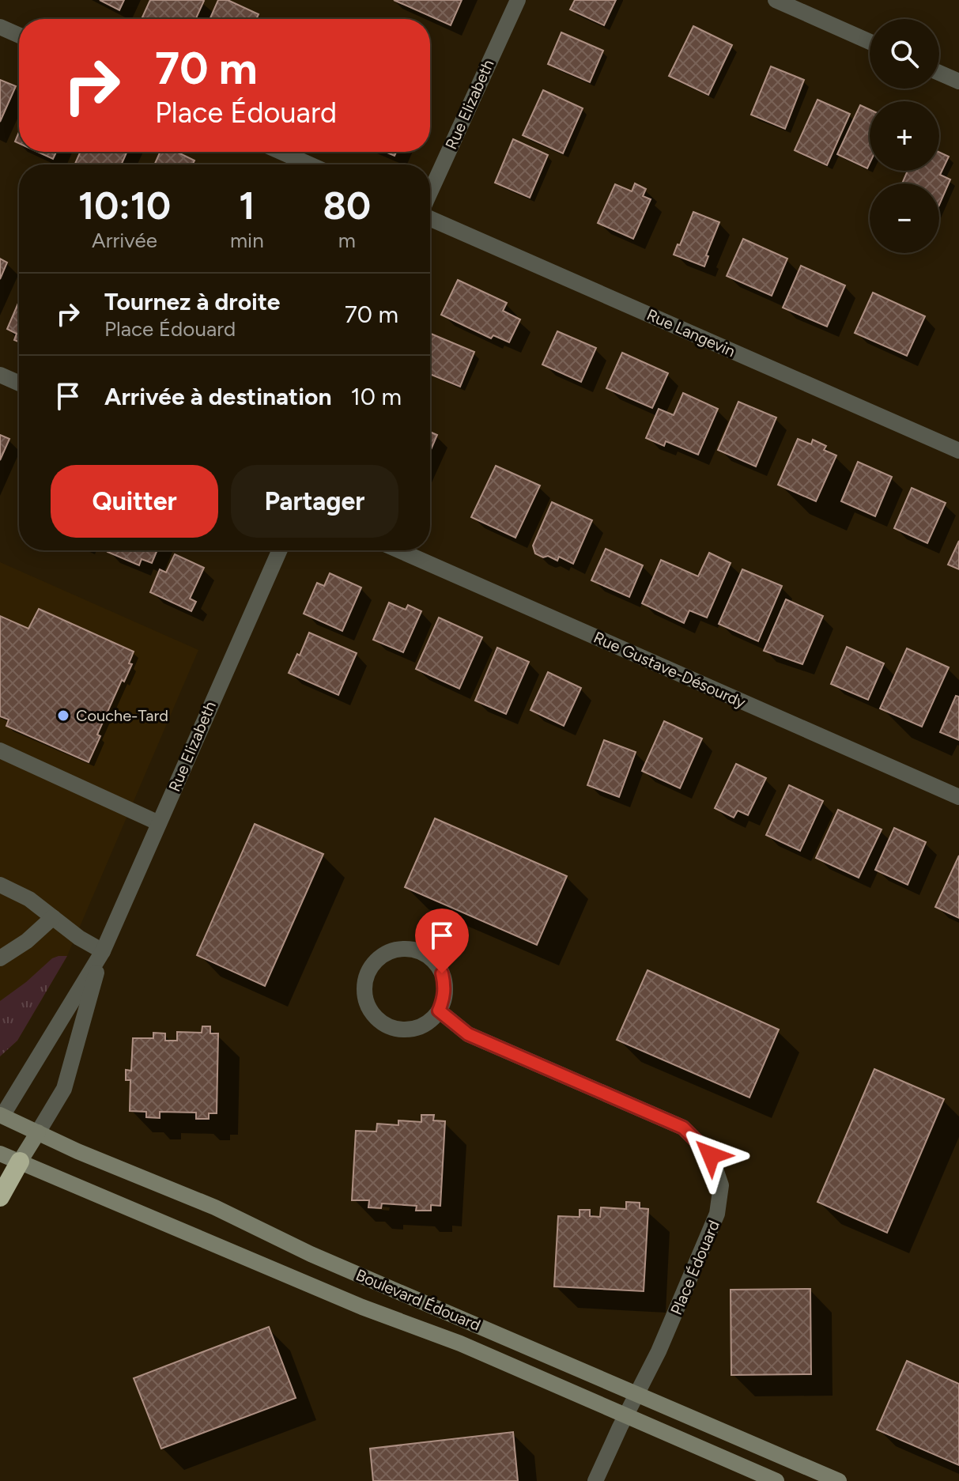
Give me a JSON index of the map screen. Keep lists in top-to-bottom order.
{
  "streets": {
    "street": [
      "Rue Elizabeth",
      "Rue Langevin",
      "Rue Gustave-Désourdy",
      "Place Édouard",
      "Boulevard Édouard"
    ]
  },
  "crossings": [
    ["Rue Elizabeth", "Boulevard Édouard"],
    ["Place Édouard", "Boulevard Édouard"]
  ],
  "places": ["Couche-Tard"],
  "page": {
    "map_buttons": ["+", "−"],
    "turn": ["70 m", "Place Édouard"],
    "eta": [
      "10:10",
      "Arrivée",
      "1",
      "min",
      "80",
      "m"
    ],
    "list": [
      {
        "name": "Tournez à droite",
        "note": "Place Édouard",
        "value": "70 m"
      },
      {
        "name": "Arrivée à destination",
        "value": "10 m"
      }
    ],
    "buttons": ["Quitter", "Partager"]
  }
}
